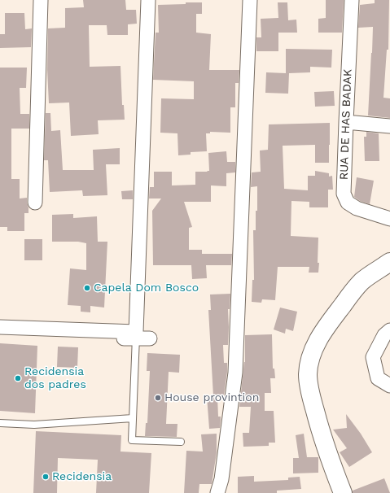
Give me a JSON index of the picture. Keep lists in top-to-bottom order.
{
  "streets": {
    "street": ["RUA DE HAS BADAK"]
  },
  "places": [
    "Capela Dom Bosco",
    "Recidensia dos padres",
    "House provintion",
    "Recidensia"
  ]
}
